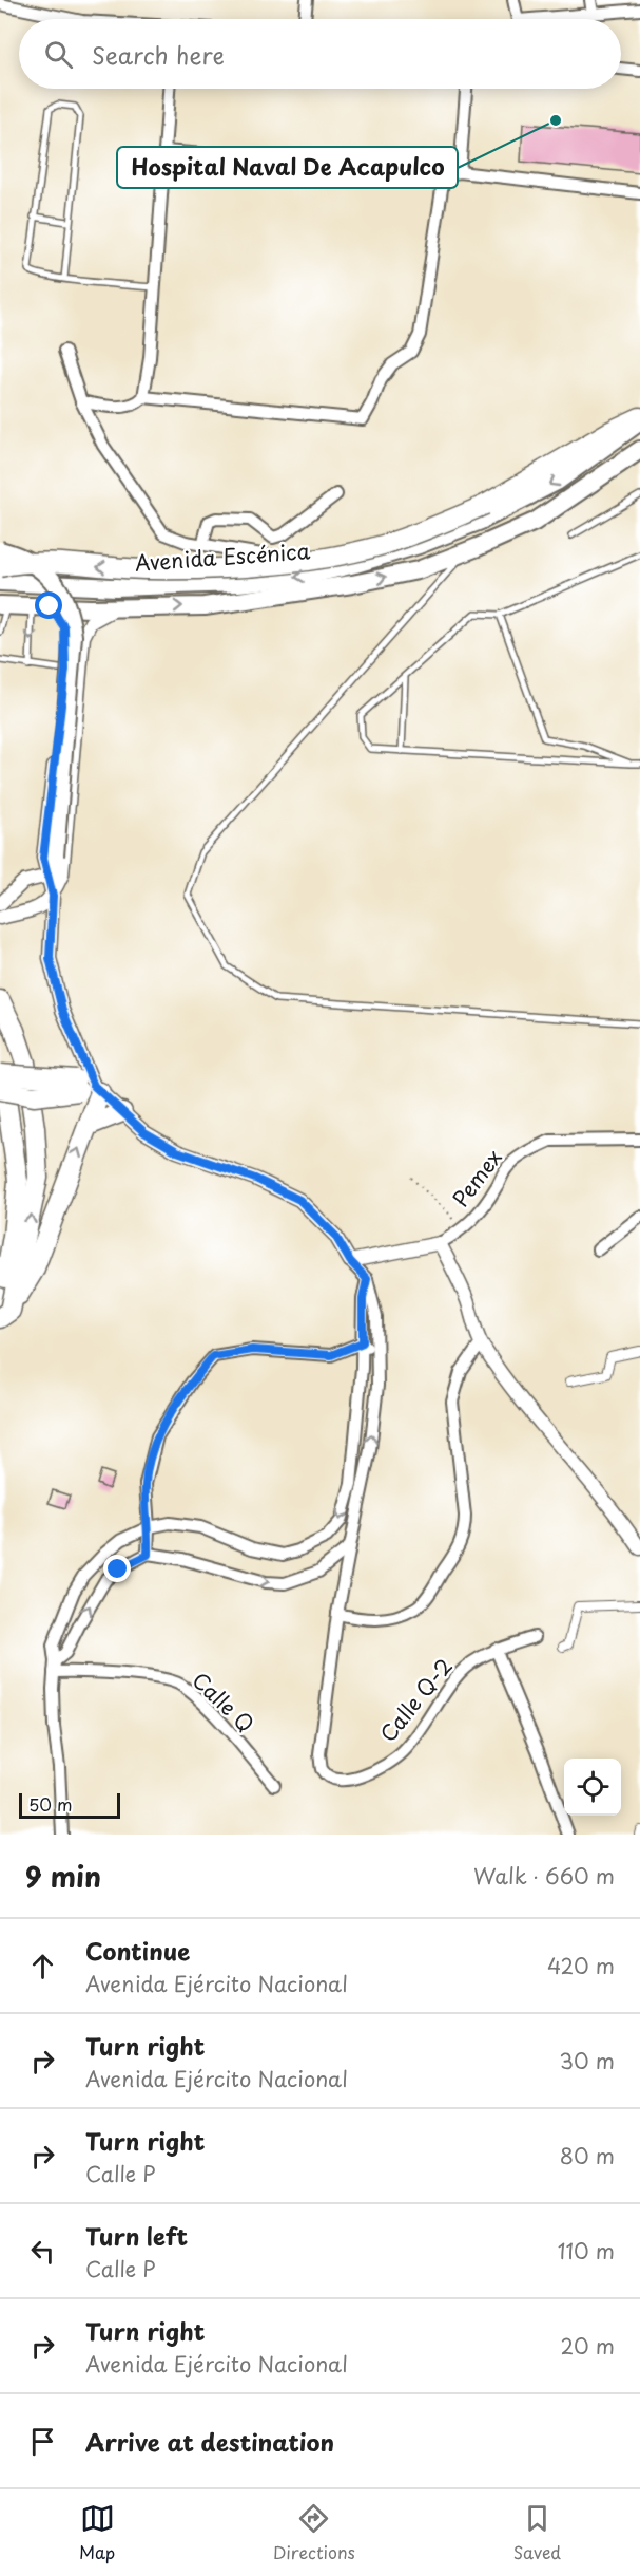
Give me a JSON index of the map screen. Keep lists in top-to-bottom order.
{
  "streets": {
    "main road": ["Avenida Escénica"],
    "street": ["Pemex", "Calle Q-2", "Calle Q"]
  },
  "places": ["Hospital Naval De Acapulco"],
  "scale_bar": "50 m",
  "page": {
    "search": "Search here",
    "scale": "50 m",
    "heading": ["9 min", "Walk · 660 m"],
    "list": [
      ["Continue", "Avenida Ejército Nacional", "420 m"],
      ["Turn right", "Avenida Ejército Nacional", "30 m"],
      ["Turn right", "Calle P", "80 m"],
      ["Turn left", "Calle P", "110 m"],
      ["Turn right", "Avenida Ejército Nacional", "20 m"],
      "Arrive at destination"
    ],
    "nav": ["Map", "Directions", "Saved"]
  }
}
